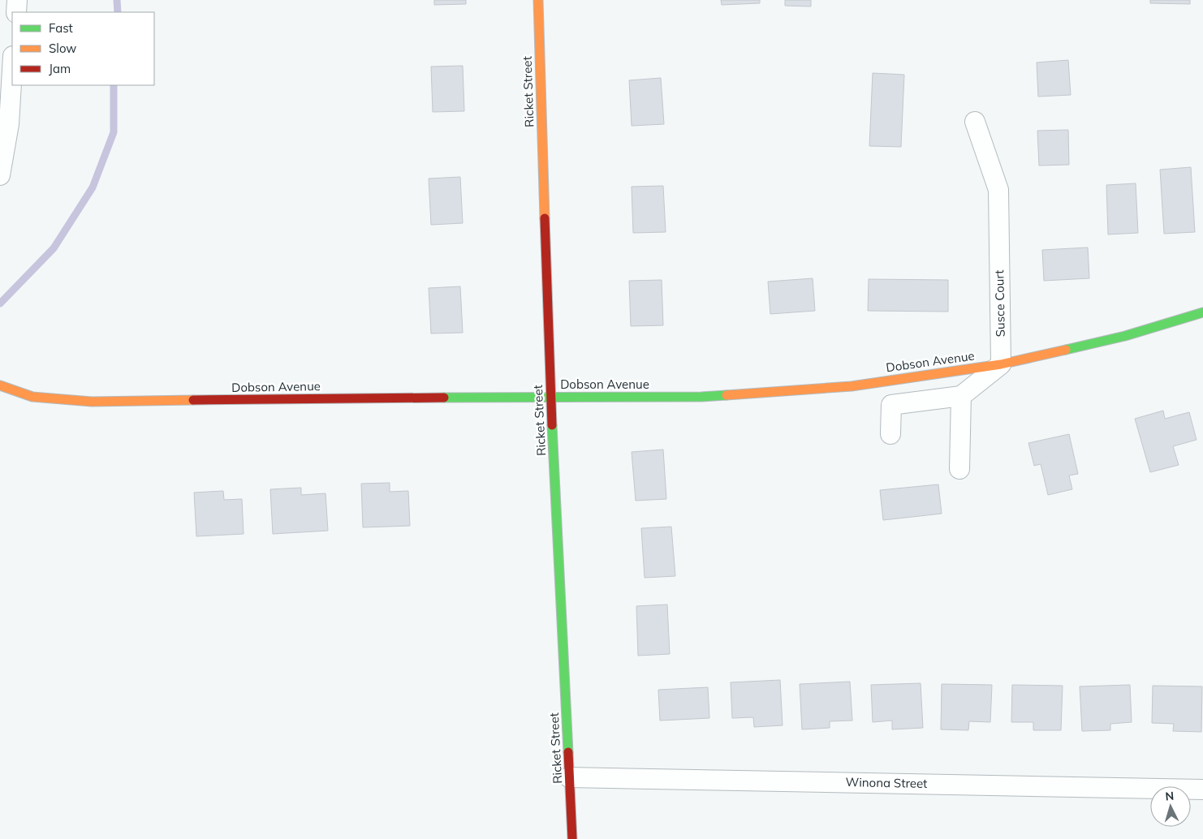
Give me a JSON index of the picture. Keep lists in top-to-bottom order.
{
  "streets": {
    "street": [
      "Ricket Street",
      "Susce Court",
      "Dobson Avenue",
      "Winona Street"
    ]
  },
  "crossings": [
    ["Ricket Street", "Dobson Avenue"],
    ["Ricket Street", "Winona Street"],
    ["Susce Court", "Dobson Avenue"]
  ],
  "legend": ["Fast", "Slow", "Jam"],
  "north": "top"
}
